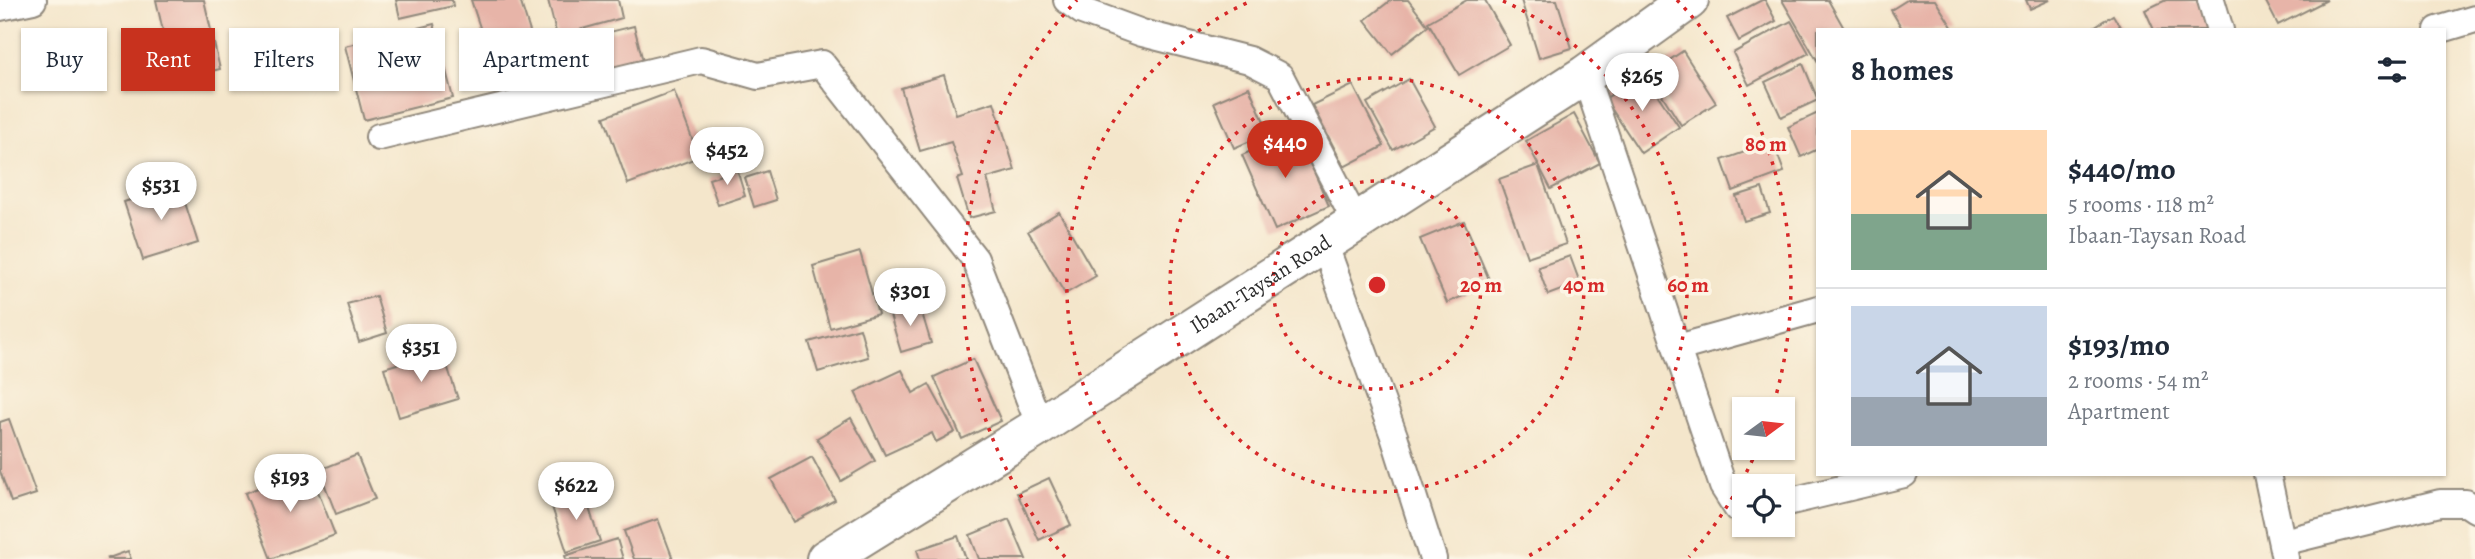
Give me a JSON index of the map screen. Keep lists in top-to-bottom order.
{
  "streets": {
    "main road": ["Ibaan-Taysan Road"]
  },
  "north": "right",
  "page": {
    "chip": [
      "Buy",
      "Rent",
      "Filters",
      "New",
      "Apartment"
    ],
    "heading": "8 homes",
    "price": [
      "$265",
      "$440",
      "$452",
      "$531",
      "$301",
      "$351",
      "$193",
      "$622"
    ],
    "list": [
      {
        "name": "$440/mo",
        "note": "5 rooms · 118 m² · Ibaan-Taysan Road"
      },
      {
        "name": "$193/mo",
        "note": "2 rooms · 54 m² · Apartment"
      }
    ]
  },
  "rings": [
    "80 m",
    "20 m",
    "40 m",
    "60 m"
  ]
}
